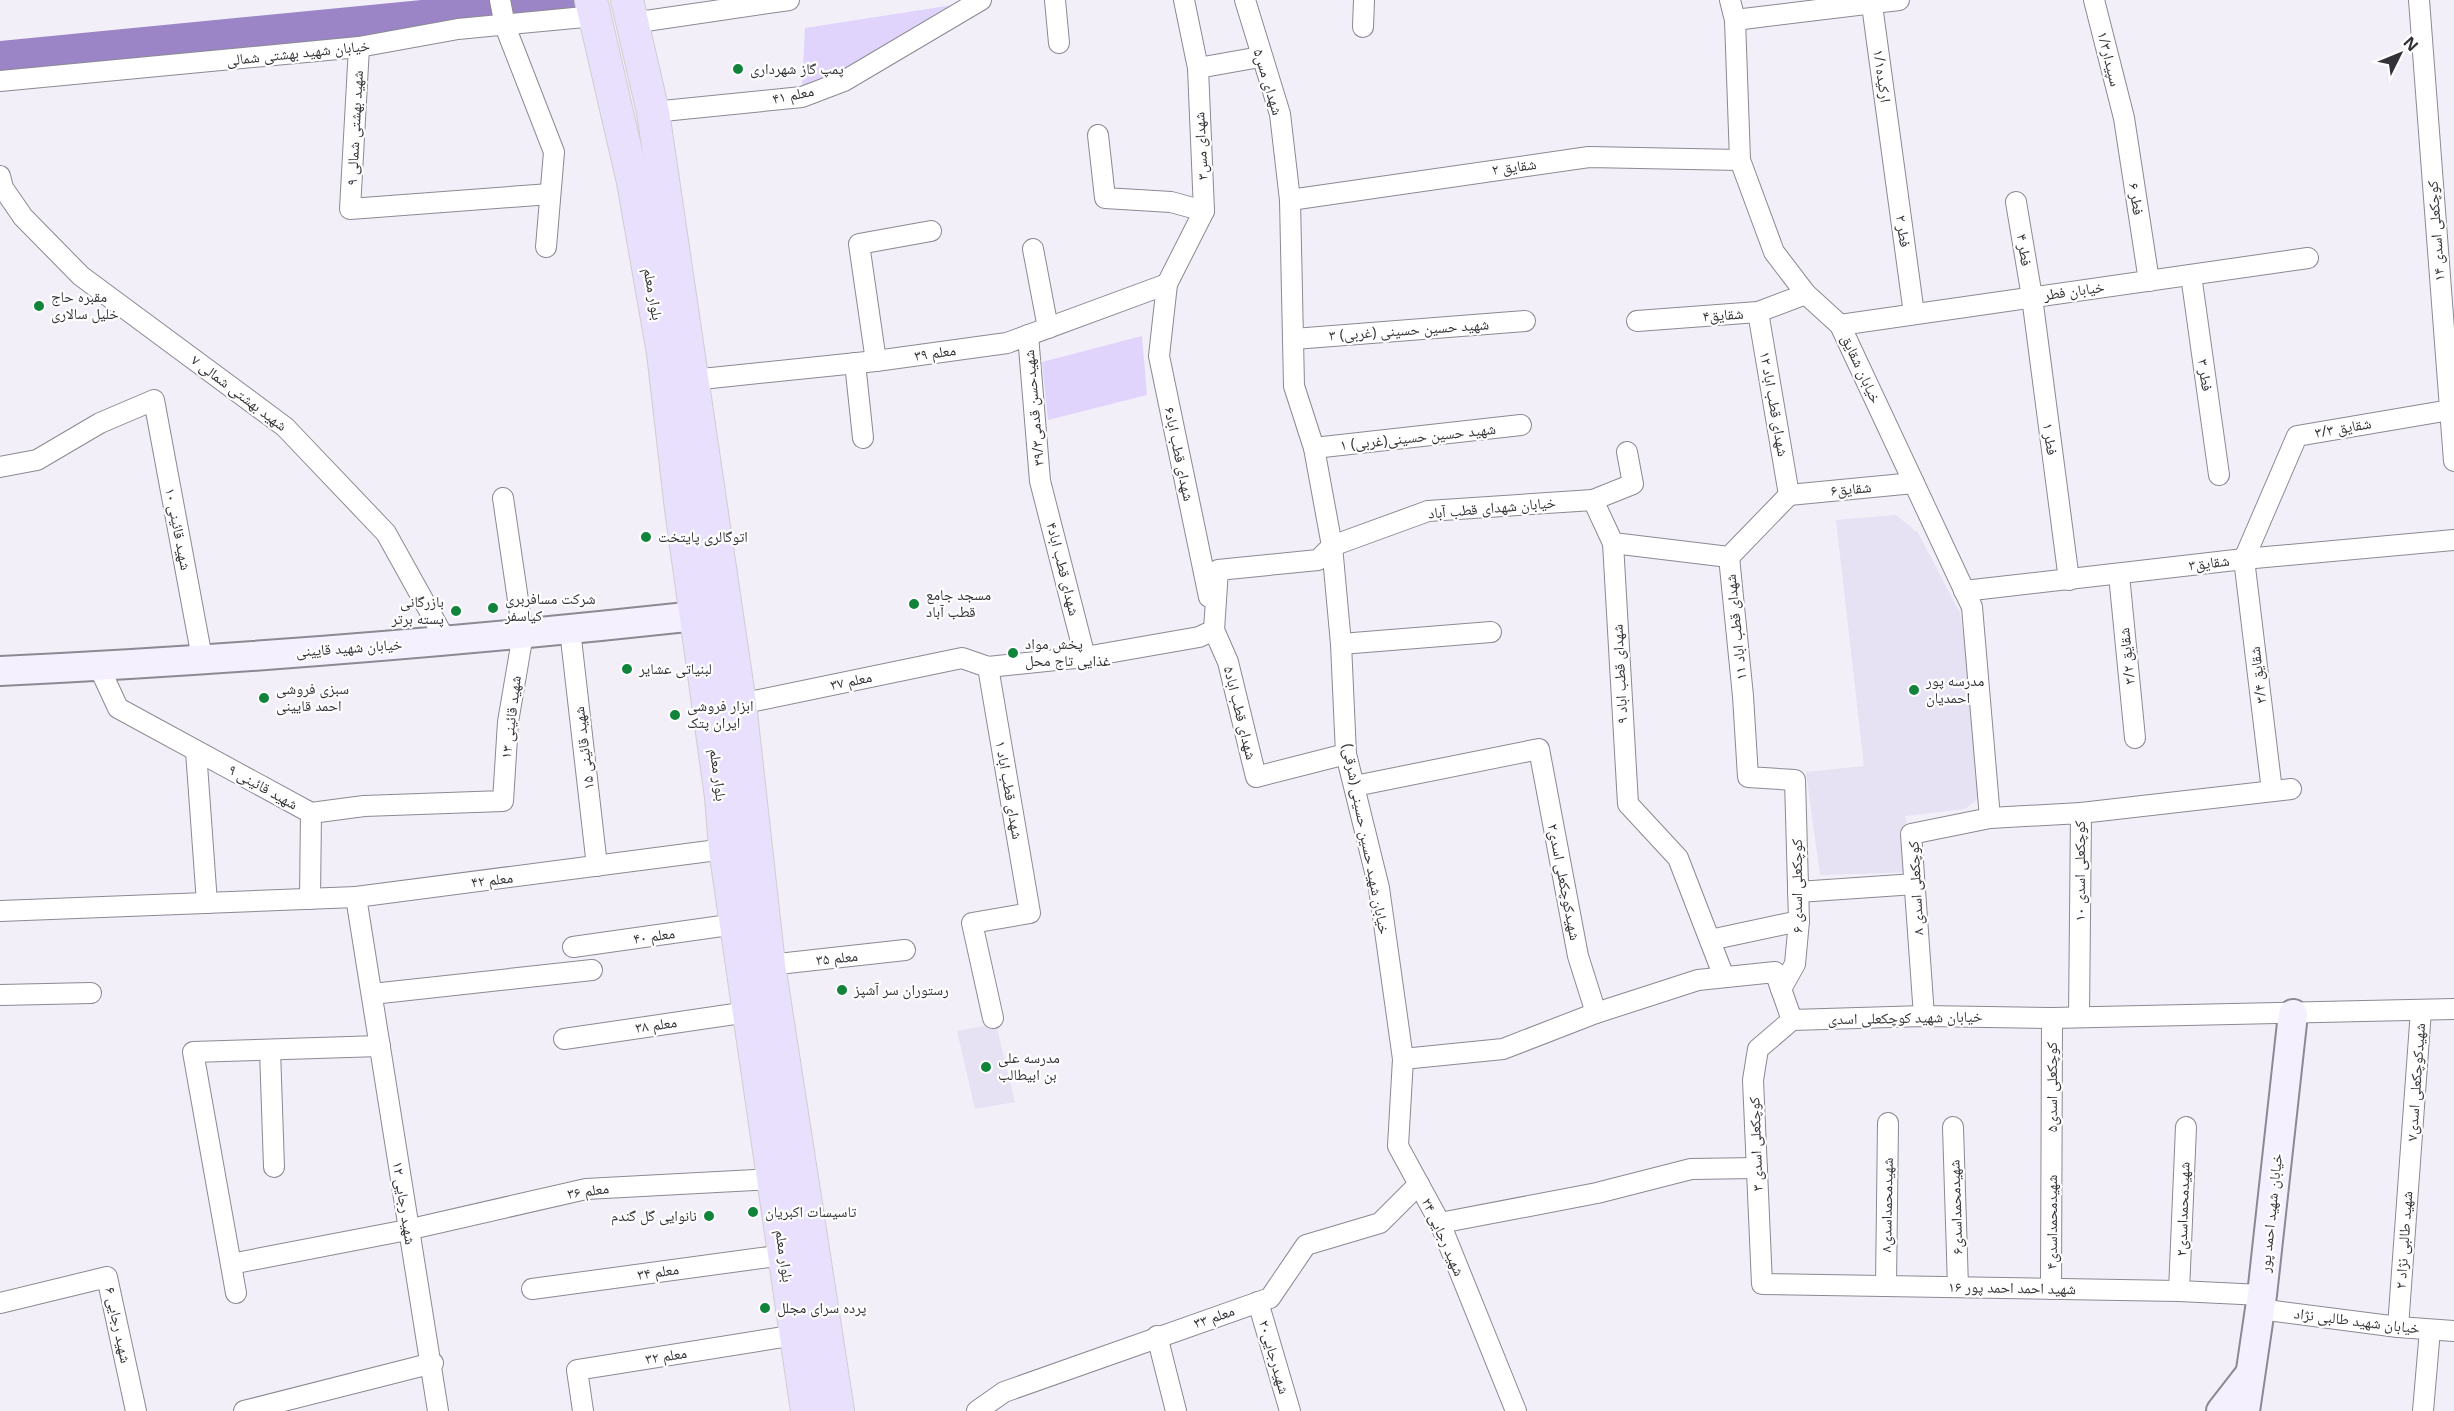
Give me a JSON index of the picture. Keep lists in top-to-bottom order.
{
  "streets": {
    "main road": ["بلوار معلم"],
    "street": [
      "خیابان شهید بهشتی شمالی",
      "سپیدار۱/۳",
      "ارکیده۱/۱",
      "شهدای مس۵",
      "معلم ۴۱",
      "شهید بهشتی شمالی ۹",
      "شهدای مس۳",
      "شقایق ۲",
      "فطر ۶",
      "فطر ۲",
      "کوچکعلی اسدی ۱۴",
      "فطر ۴",
      "خیابان فطر",
      "شقایق۴",
      "شهید حسین حسینی (غربی) ۳",
      "معلم ۳۹",
      "خیابان شقایق",
      "فطر ۳",
      "شهید بهشتی شمالی ۷",
      "شهدای قطب اباد ۱۲",
      "۳۹/۳شهیدحسن قدمی",
      "شقایق ۳/۳",
      "شهید حسین حسینی(غربی) ۱",
      "فطر ۱",
      "شهدای قطب اباد۶",
      "شقایق۶",
      "خیابان شهدای قطب آباد",
      "شهید قائینی ۱۰",
      "شقایق۳",
      "شهدای قطب اباد۴",
      "شهدای قطب اباد ۱۱",
      "خیابان شهید قایینی",
      "شقایق ۳/۲",
      "شهدای قطب اباد ۹",
      "شقایق ۳/۴",
      "معلم ۳۷",
      "شهدای قطب اباد۵",
      "شهید قائینی ۱۳",
      "شهید قائینی ۱۵",
      "شهید قائینی ۹",
      "شهدای قطب اباد ۱",
      "خیابان شهید حسین حسینی (شرقی)",
      "کوچکعلی اسدی ۱۰",
      "معلم ۴۲",
      "شهیدکوچکعلی اسدی۲",
      "کوچکعلی اسدی ۶",
      "کوچکعلی اسدی ۸",
      "معلم ۴۰",
      "معلم ۳۵",
      "خیابان شهید کوچکعلی اسدی",
      "معلم ۳۸",
      "شهیدکوچکعلی اسدی۷",
      "کوچکعلی اسدی۵",
      "کوچکعلی اسدی ۳",
      "معلم ۳۶",
      "شهید رجایی ۱۲",
      "شهیدمحمداسدی۸",
      "شهیدمحمداسدی۶",
      "شهیدمحمداسدی۲",
      "خیابان شهید احمد پور",
      "شهیدمحمداسدی۴",
      "شهید رجایی ۲۴",
      "شهید طالبی نژاد ۲",
      "معلم ۳۴",
      "شهید احمد احمد پور ۱۶",
      "معلم ۳۳",
      "خیابان شهید طالبی نژاد",
      "شهید رجایی ۶",
      "معلم ۳۲",
      "شهیدرجایی۲۰"
    ]
  },
  "crossings": [
    ["خیابان شهید بهشتی شمالی", "شهید بهشتی شمالی ۹"],
    ["خیابان شهید بهشتی شمالی", "بلوار معلم"],
    ["سپیدار۱/۳", "فطر ۶"],
    ["ارکیده۱/۱", "فطر ۲"],
    ["شهدای مس۵", "شقایق ۲"],
    ["شهدای مس۵", "شهید حسین حسینی (غربی) ۳"],
    ["شهدای مس۵", "خیابان شهید حسین حسینی (شرقی)"],
    ["معلم ۴۱", "بلوار معلم"],
    ["شهدای مس۳", "معلم ۳۹"],
    ["شهدای مس۳", "شهدای قطب اباد۶"],
    ["شقایق ۲", "خیابان شقایق"],
    ["فطر ۶", "خیابان فطر"],
    ["فطر ۲", "خیابان فطر"],
    ["کوچکعلی اسدی ۱۴", "شقایق ۳/۳"],
    ["فطر ۴", "خیابان فطر"],
    ["فطر ۴", "فطر ۱"],
    ["خیابان فطر", "خیابان شقایق"],
    ["خیابان فطر", "فطر ۳"],
    ["خیابان فطر", "فطر ۱"],
    ["بلوار معلم", "معلم ۳۹"],
    ["بلوار معلم", "خیابان شهید قایینی"],
    ["بلوار معلم", "معلم ۳۷"],
    ["بلوار معلم", "معلم ۴۲"],
    ["بلوار معلم", "معلم ۴۰"],
    ["بلوار معلم", "معلم ۳۵"],
    ["بلوار معلم", "معلم ۳۸"],
    ["بلوار معلم", "معلم ۳۶"],
    ["بلوار معلم", "معلم ۳۴"],
    ["بلوار معلم", "معلم ۳۲"],
    ["شقایق۴", "خیابان شقایق"],
    ["شقایق۴", "شهدای قطب اباد ۱۲"],
    ["شهید حسین حسینی (غربی) ۳", "خیابان شهید حسین حسینی (شرقی)"],
    ["معلم ۳۹", "۳۹/۳شهیدحسن قدمی"],
    ["معلم ۳۹", "شهدای قطب اباد۶"],
    ["خیابان شقایق", "شقایق۶"],
    ["خیابان شقایق", "شقایق۳"],
    ["شهید بهشتی شمالی ۷", "خیابان شهید قایینی"],
    ["شهدای قطب اباد ۱۲", "شقایق۶"],
    ["۳۹/۳شهیدحسن قدمی", "شهدای قطب اباد۴"],
    ["شقایق ۳/۳", "شقایق۳"],
    ["شقایق ۳/۳", "شقایق ۳/۴"],
    ["شهید حسین حسینی(غربی) ۱", "خیابان شهید حسین حسینی (شرقی)"],
    ["فطر ۱", "شقایق۳"],
    ["شهدای قطب اباد۶", "خیابان شهدای قطب آباد"],
    ["شهدای قطب اباد۶", "شهدای قطب اباد۵"],
    ["خیابان شهدای قطب آباد", "شهدای قطب اباد۵"],
    ["خیابان شهدای قطب آباد", "خیابان شهید حسین حسینی (شرقی)"],
    ["شهید قائینی ۱۰", "خیابان شهید قایینی"],
    ["شقایق۳", "شقایق ۳/۲"],
    ["شقایق۳", "شقایق ۳/۴"],
    ["شهدای قطب اباد ۱۱", "کوچکعلی اسدی ۶"],
    ["خیابان شهید قایینی", "شهید قائینی ۱۳"],
    ["خیابان شهید قایینی", "شهید قائینی ۱۵"],
    ["خیابان شهید قایینی", "شهید قائینی ۹"],
    ["معلم ۳۷", "شهدای قطب اباد ۱"],
    ["شهدای قطب اباد۵", "خیابان شهید حسین حسینی (شرقی)"],
    ["شهید قائینی ۱۳", "شهید قائینی ۹"],
    ["شهید قائینی ۱۵", "معلم ۴۲"],
    ["خیابان شهید حسین حسینی (شرقی)", "شهیدکوچکعلی اسدی۲"],
    ["خیابان شهید حسین حسینی (شرقی)", "شهید رجایی ۲۴"],
    ["کوچکعلی اسدی ۱۰", "کوچکعلی اسدی ۸"],
    ["کوچکعلی اسدی ۱۰", "خیابان شهید کوچکعلی اسدی"],
    ["کوچکعلی اسدی ۸", "خیابان شهید کوچکعلی اسدی"],
    ["خیابان شهید کوچکعلی اسدی", "شهیدکوچکعلی اسدی۷"],
    ["خیابان شهید کوچکعلی اسدی", "کوچکعلی اسدی۵"],
    ["خیابان شهید کوچکعلی اسدی", "کوچکعلی اسدی ۳"],
    ["خیابان شهید کوچکعلی اسدی", "خیابان شهید احمد پور"],
    ["شهیدکوچکعلی اسدی۷", "شهید طالبی نژاد ۲"],
    ["کوچکعلی اسدی۵", "شهیدمحمداسدی۴"],
    ["کوچکعلی اسدی ۳", "شهید احمد احمد پور ۱۶"],
    ["معلم ۳۶", "شهید رجایی ۱۲"],
    ["شهیدمحمداسدی۸", "شهید احمد احمد پور ۱۶"],
    ["شهیدمحمداسدی۶", "شهید احمد احمد پور ۱۶"],
    ["شهیدمحمداسدی۲", "شهید احمد احمد پور ۱۶"],
    ["خیابان شهید احمد پور", "شهید احمد احمد پور ۱۶"],
    ["خیابان شهید احمد پور", "خیابان شهید طالبی نژاد"],
    ["شهیدمحمداسدی۴", "شهید احمد احمد پور ۱۶"],
    ["شهید رجایی ۲۴", "معلم ۳۳"],
    ["شهید طالبی نژاد ۲", "خیابان شهید طالبی نژاد"],
    ["شهید احمد احمد پور ۱۶", "خیابان شهید طالبی نژاد"],
    ["معلم ۳۳", "شهیدرجایی۲۰"]
  ],
  "places": [
    "پمپ گاز شهرداری",
    "مقبره حاج خلیل سالاری",
    "اتوگالری پایتخت",
    "مسجد جامع قطب آباد",
    "شرکت مسافربری کیاسفر",
    "بازرگانی پسته برتر",
    "پخش مواد غذایی تاج محل",
    "لبنیاتی عشایر",
    "مدرسه پور احمدیان",
    "سبزی فروشی احمد قایینی",
    "ابزار فروشی ایران پتک",
    "رستوران سر آشپز",
    "مدرسه علی بن ابیطالب",
    "تاسیسات اکبریان",
    "نانوایی گل گندم",
    "پرده سرای مجلل"
  ],
  "north": "top right"
}
